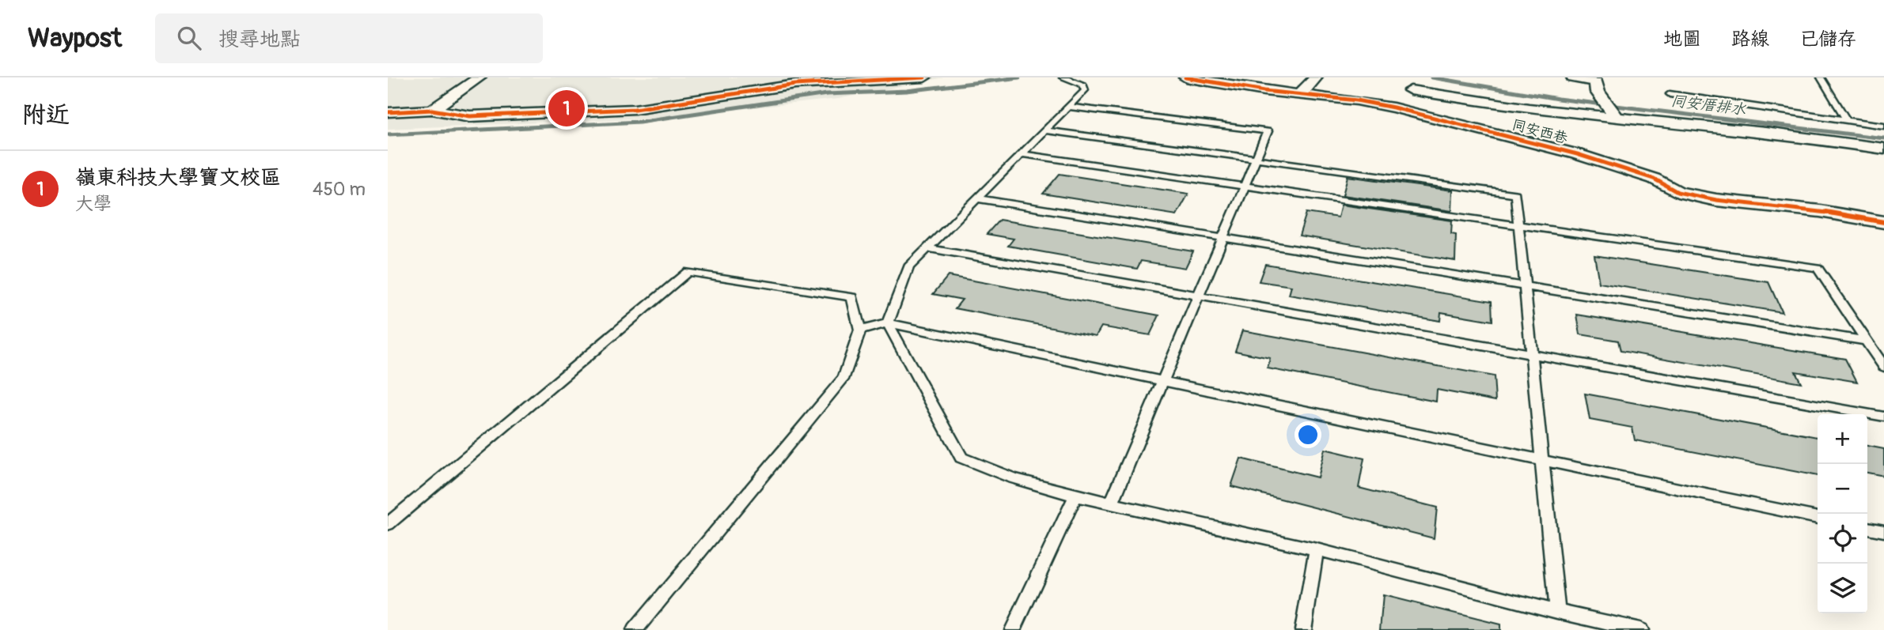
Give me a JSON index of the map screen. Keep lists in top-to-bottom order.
{
  "streets": {
    "street": ["同安西巷"]
  },
  "water": ["同安厝排水"],
  "page": {
    "header": "Waypost",
    "search": "搜尋地點",
    "nav": ["地圖", "路線", "已儲存"],
    "heading": "附近",
    "pins": "1",
    "list": [
      {
        "mark": "1",
        "name": "嶺東科技大學寶文校區",
        "note": "大學",
        "value": "450 m"
      }
    ],
    "map_buttons": ["+", "−"]
  }
}
